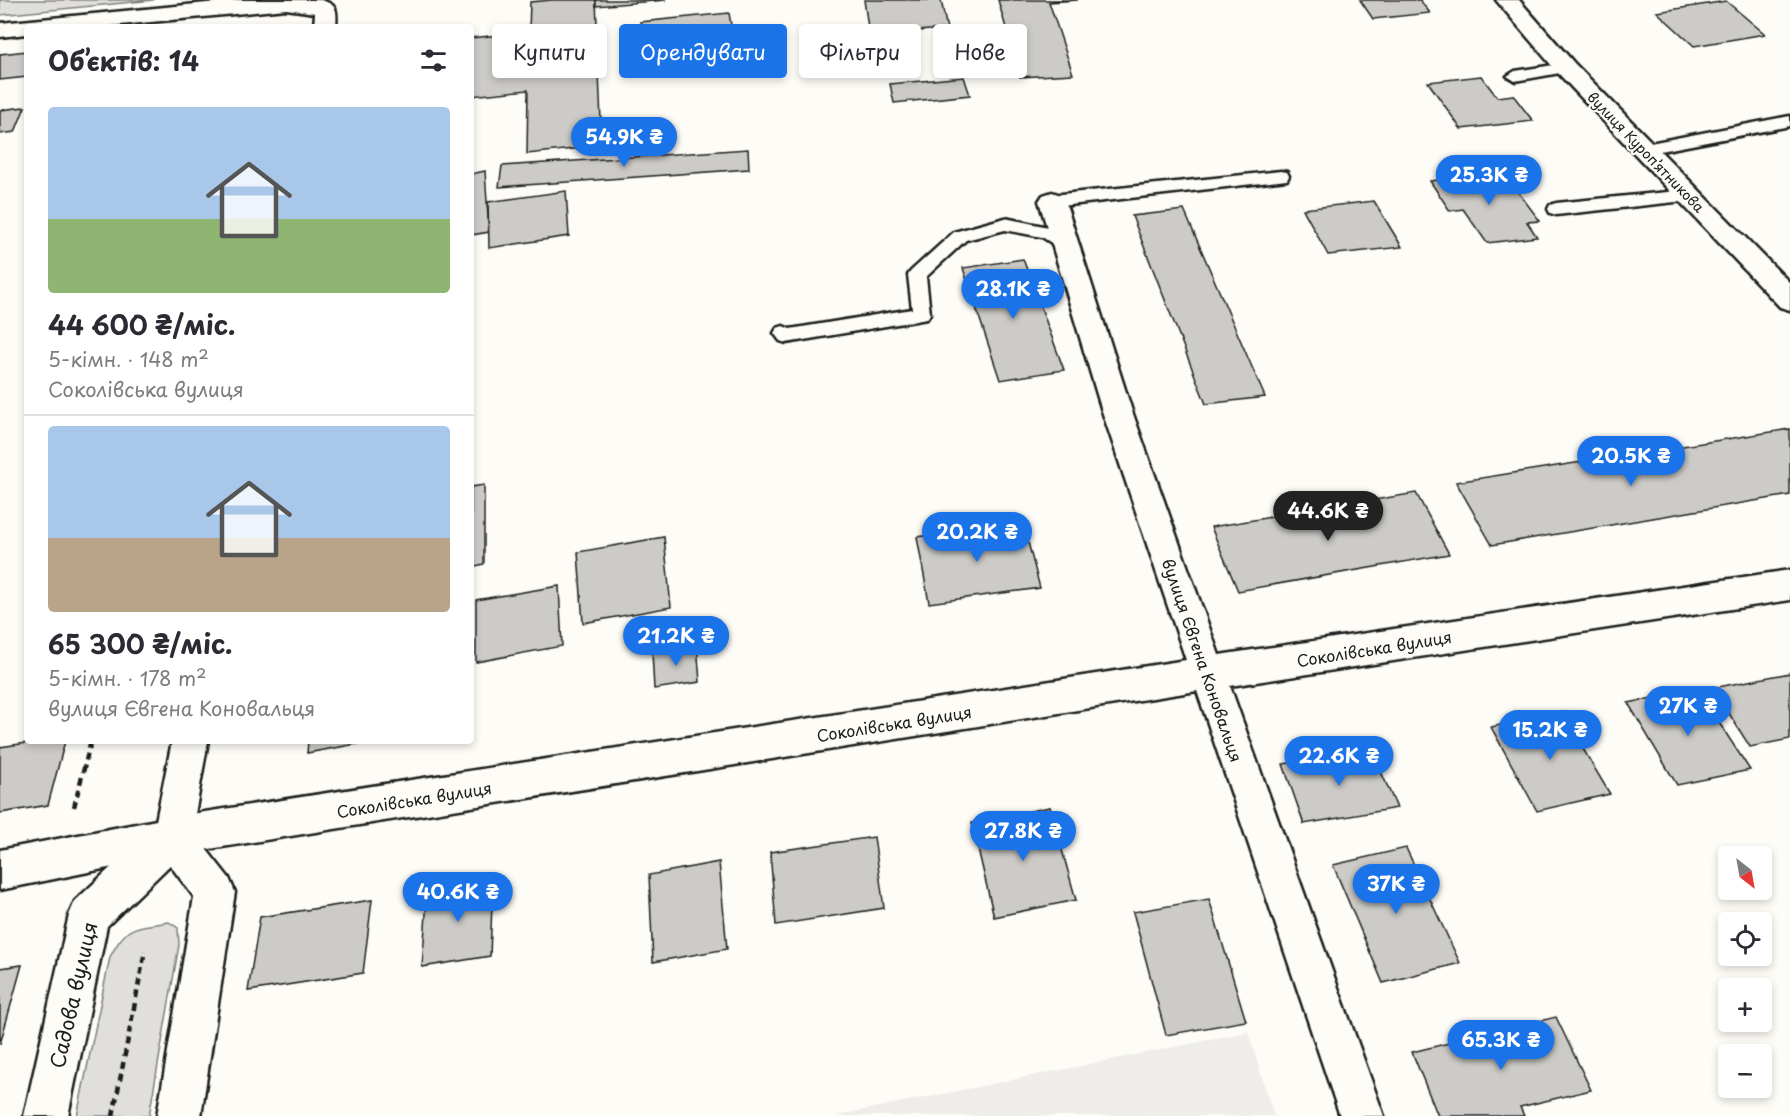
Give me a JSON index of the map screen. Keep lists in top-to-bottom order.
{
  "streets": {
    "street": [
      "вулиця Куропʼятникова",
      "Соколівська вулиця",
      "вулиця Євгена Коновальця",
      "Садова вулиця"
    ]
  },
  "crossings": [
    ["Соколівська вулиця", "вулиця Євгена Коновальця"],
    ["Соколівська вулиця", "Садова вулиця"]
  ],
  "north": "bottom right",
  "page": {
    "chip": [
      "Купити",
      "Орендувати",
      "Фільтри",
      "Нове"
    ],
    "heading": "Об’єктів: 14",
    "list": [
      {
        "name": "44 600 ₴/міс.",
        "note": "5-кімн. · 148 m² · Соколівська вулиця"
      },
      {
        "name": "65 300 ₴/міс.",
        "note": "5-кімн. · 178 m² · вулиця Євгена Коновальця"
      }
    ],
    "price": [
      "54.9K ₴",
      "25.3K ₴",
      "28.1K ₴",
      "20.5K ₴",
      "44.6K ₴",
      "20.2K ₴",
      "21.2K ₴",
      "27K ₴",
      "15.2K ₴",
      "22.6K ₴",
      "27.8K ₴",
      "37K ₴",
      "40.6K ₴",
      "65.3K ₴"
    ],
    "map_buttons": ["+", "−"]
  }
}
